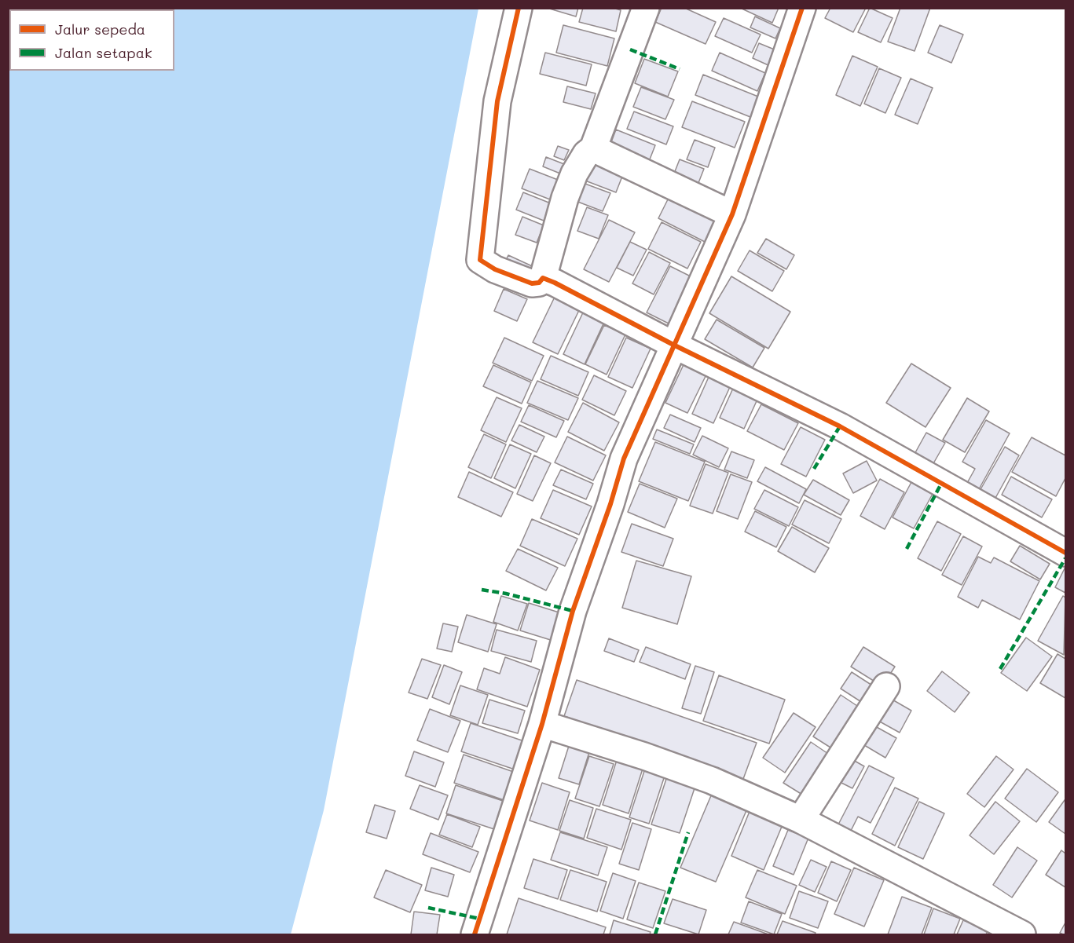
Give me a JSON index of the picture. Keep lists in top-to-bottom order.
{
  "legend": ["Jalur sepeda", "Jalan setapak"]
}
